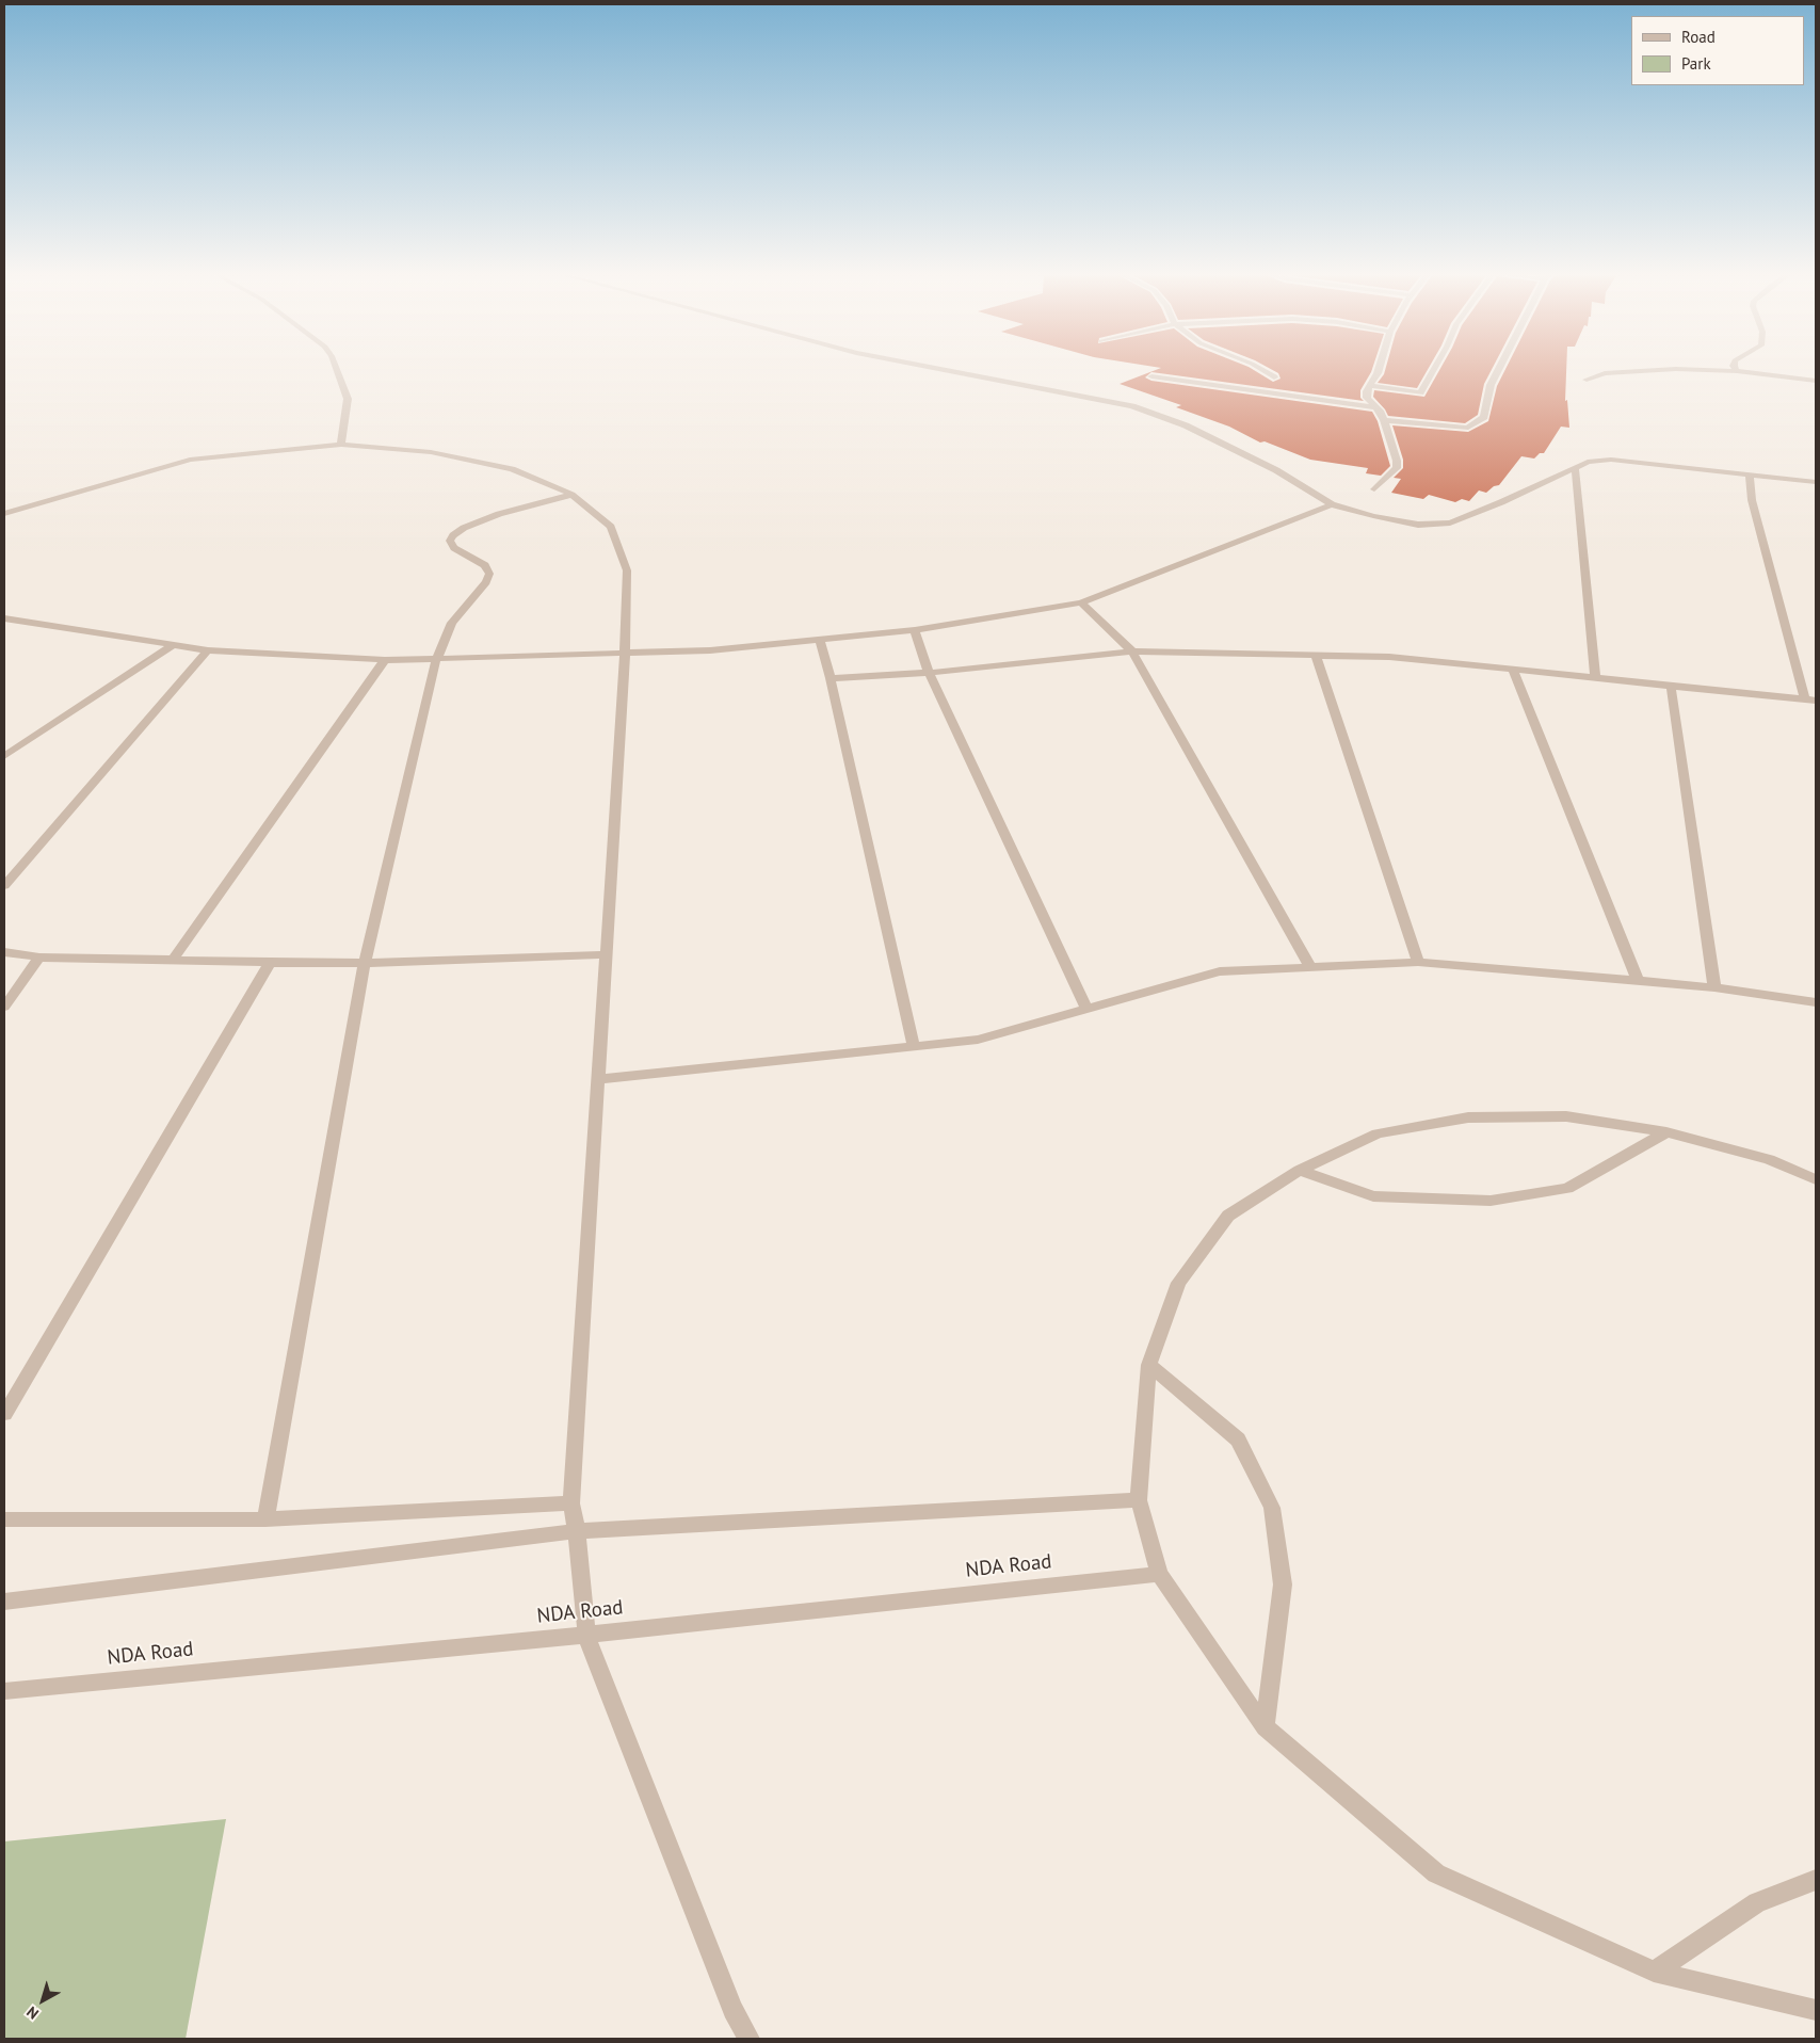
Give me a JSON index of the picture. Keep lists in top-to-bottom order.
{
  "streets": {
    "street": ["NDA Road"]
  },
  "legend": ["Road", "Park"],
  "north": "bottom left"
}
